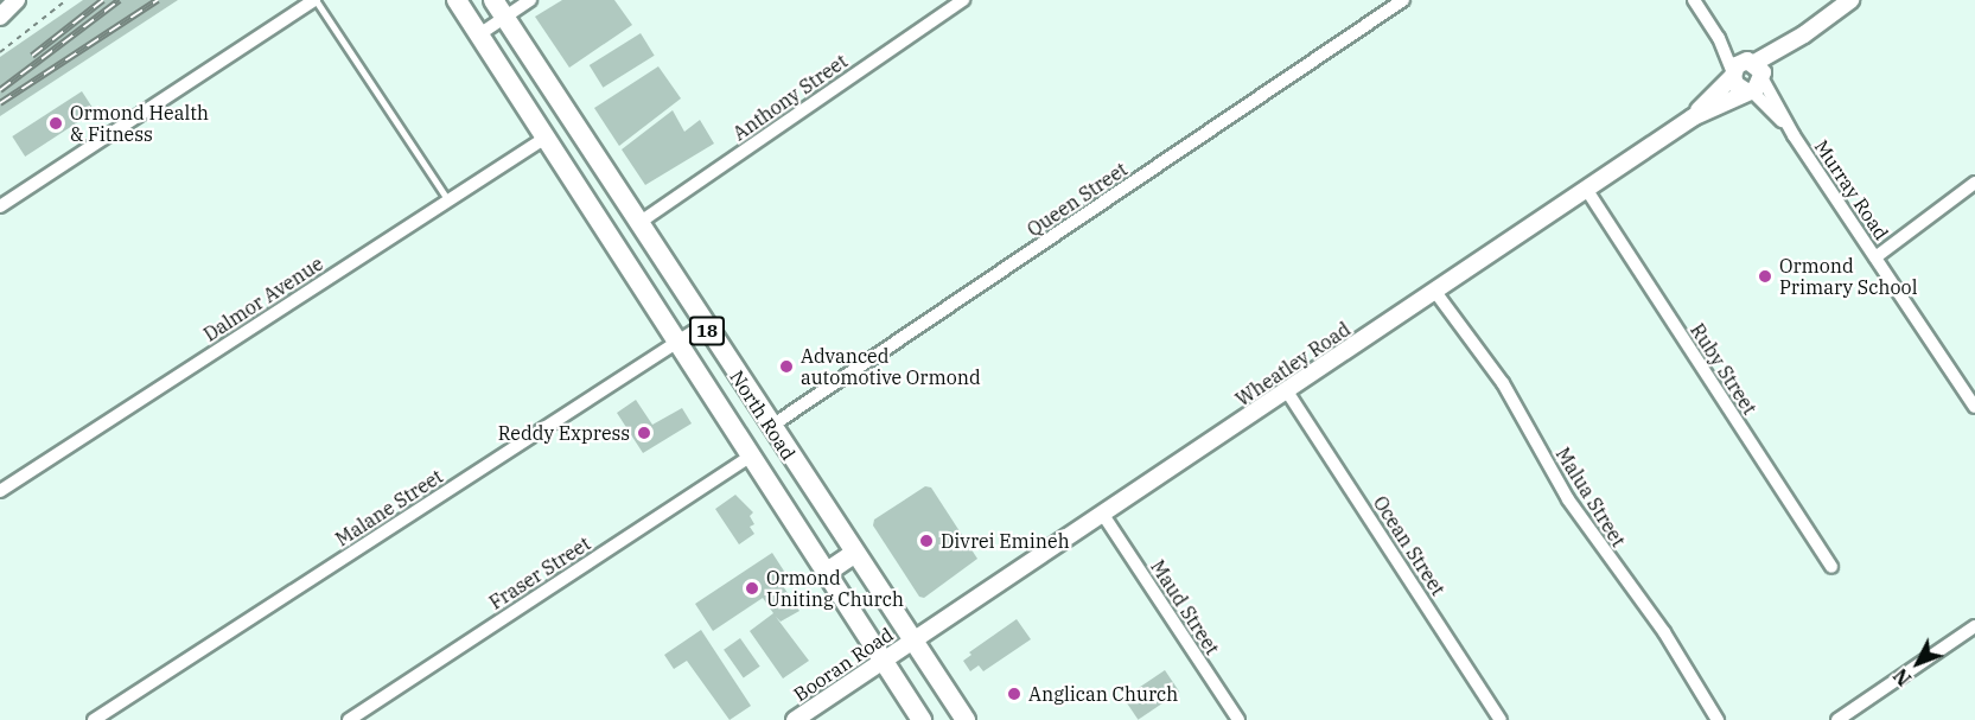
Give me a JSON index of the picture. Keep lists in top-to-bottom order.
{
  "streets": {
    "highway": ["18", "North Road"],
    "street": [
      "Anthony Street",
      "Murray Road",
      "Queen Street",
      "Dalmor Avenue",
      "Wheatley Road",
      "Ruby Street",
      "Malua Street",
      "Malane Street",
      "Ocean Street",
      "Fraser Street",
      "Maud Street",
      "Booran Road"
    ]
  },
  "crossings": [
    ["Anthony Street", "North Road"],
    ["Murray Road", "Wheatley Road"],
    ["Queen Street", "North Road"],
    ["Dalmor Avenue", "North Road"],
    ["Wheatley Road", "Ruby Street"],
    ["Wheatley Road", "North Road"],
    ["Wheatley Road", "Malua Street"],
    ["Wheatley Road", "Ocean Street"],
    ["Wheatley Road", "Maud Street"],
    ["Wheatley Road", "Booran Road"],
    ["North Road", "Malane Street"],
    ["North Road", "Fraser Street"],
    ["North Road", "Booran Road"]
  ],
  "places": [
    "Ormond Health & Fitness",
    "Ormond Primary School",
    "Advanced automotive Ormond",
    "Reddy Express",
    "Divrei Emineh",
    "Ormond Uniting Church",
    "Anglican Church"
  ],
  "north": "bottom left"
}
